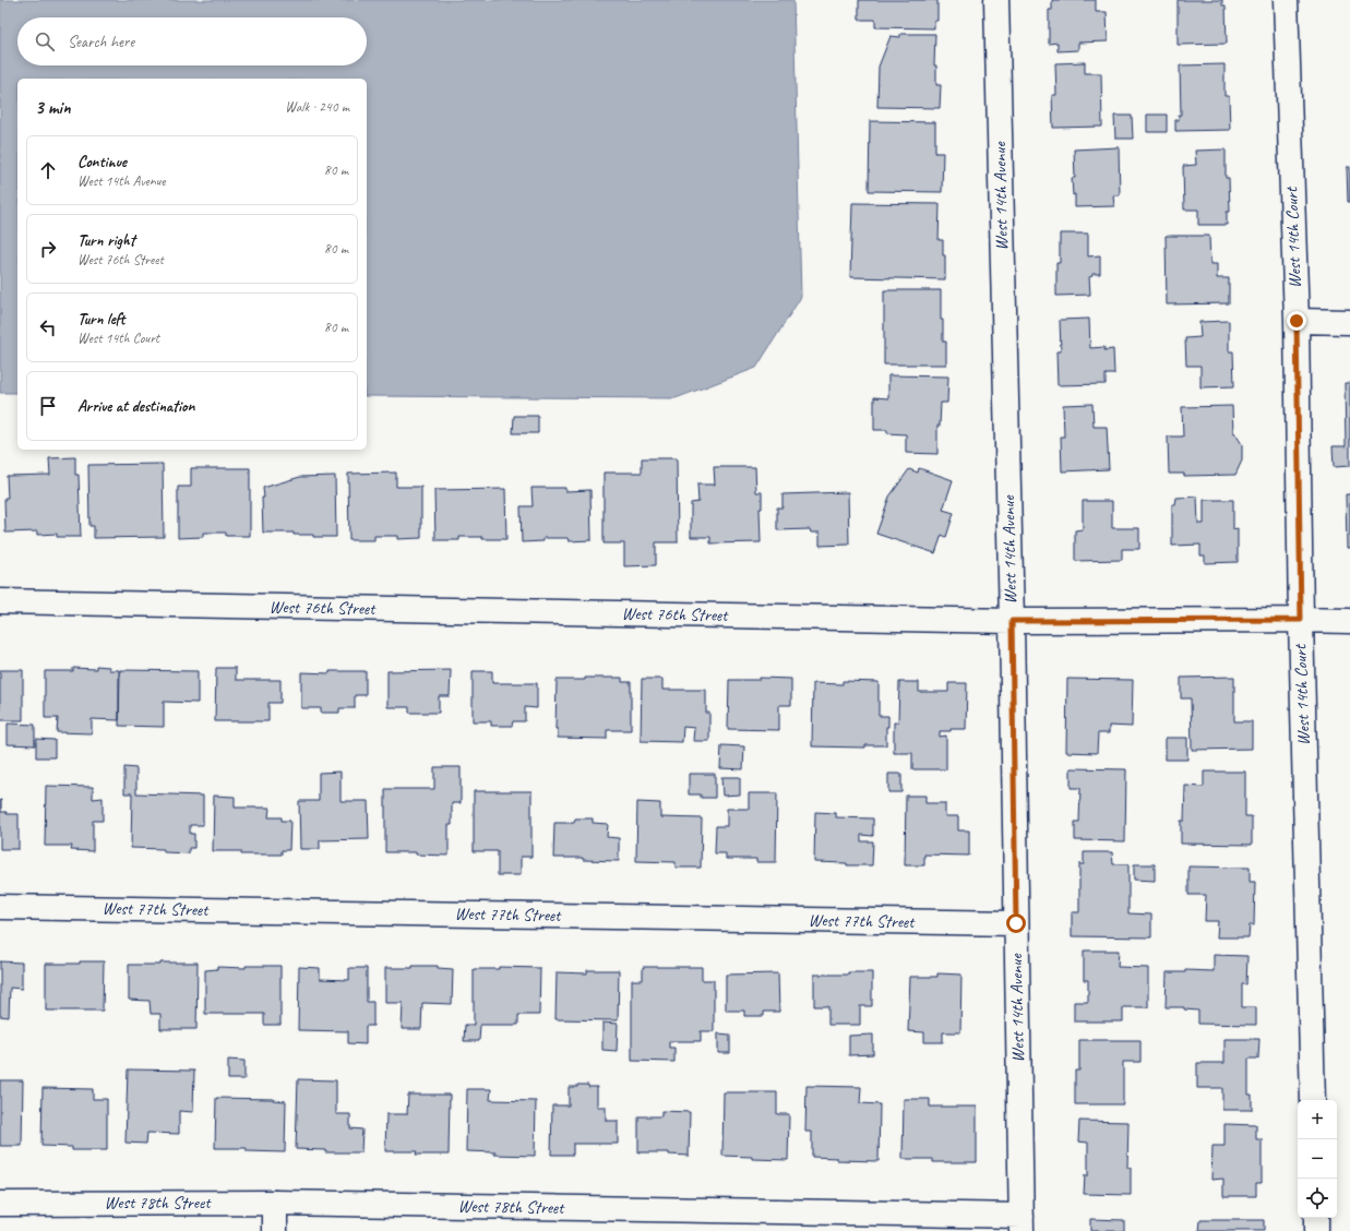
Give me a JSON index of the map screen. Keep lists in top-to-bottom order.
{
  "streets": {
    "street": [
      "West 14th Avenue",
      "West 14th Court",
      "West 76th Street",
      "West 77th Street",
      "West 78th Street"
    ]
  },
  "crossings": [
    ["West 14th Avenue", "West 76th Street"],
    ["West 14th Avenue", "West 77th Street"],
    ["West 14th Avenue", "West 78th Street"],
    ["West 14th Court", "West 76th Street"]
  ],
  "page": {
    "search": "Search here",
    "heading": ["3 min", "Walk · 240 m"],
    "list": [
      ["Continue", "West 14th Avenue", "80 m"],
      ["Turn right", "West 76th Street", "80 m"],
      ["Turn left", "West 14th Court", "80 m"],
      "Arrive at destination"
    ],
    "map_buttons": ["+", "−"]
  }
}
